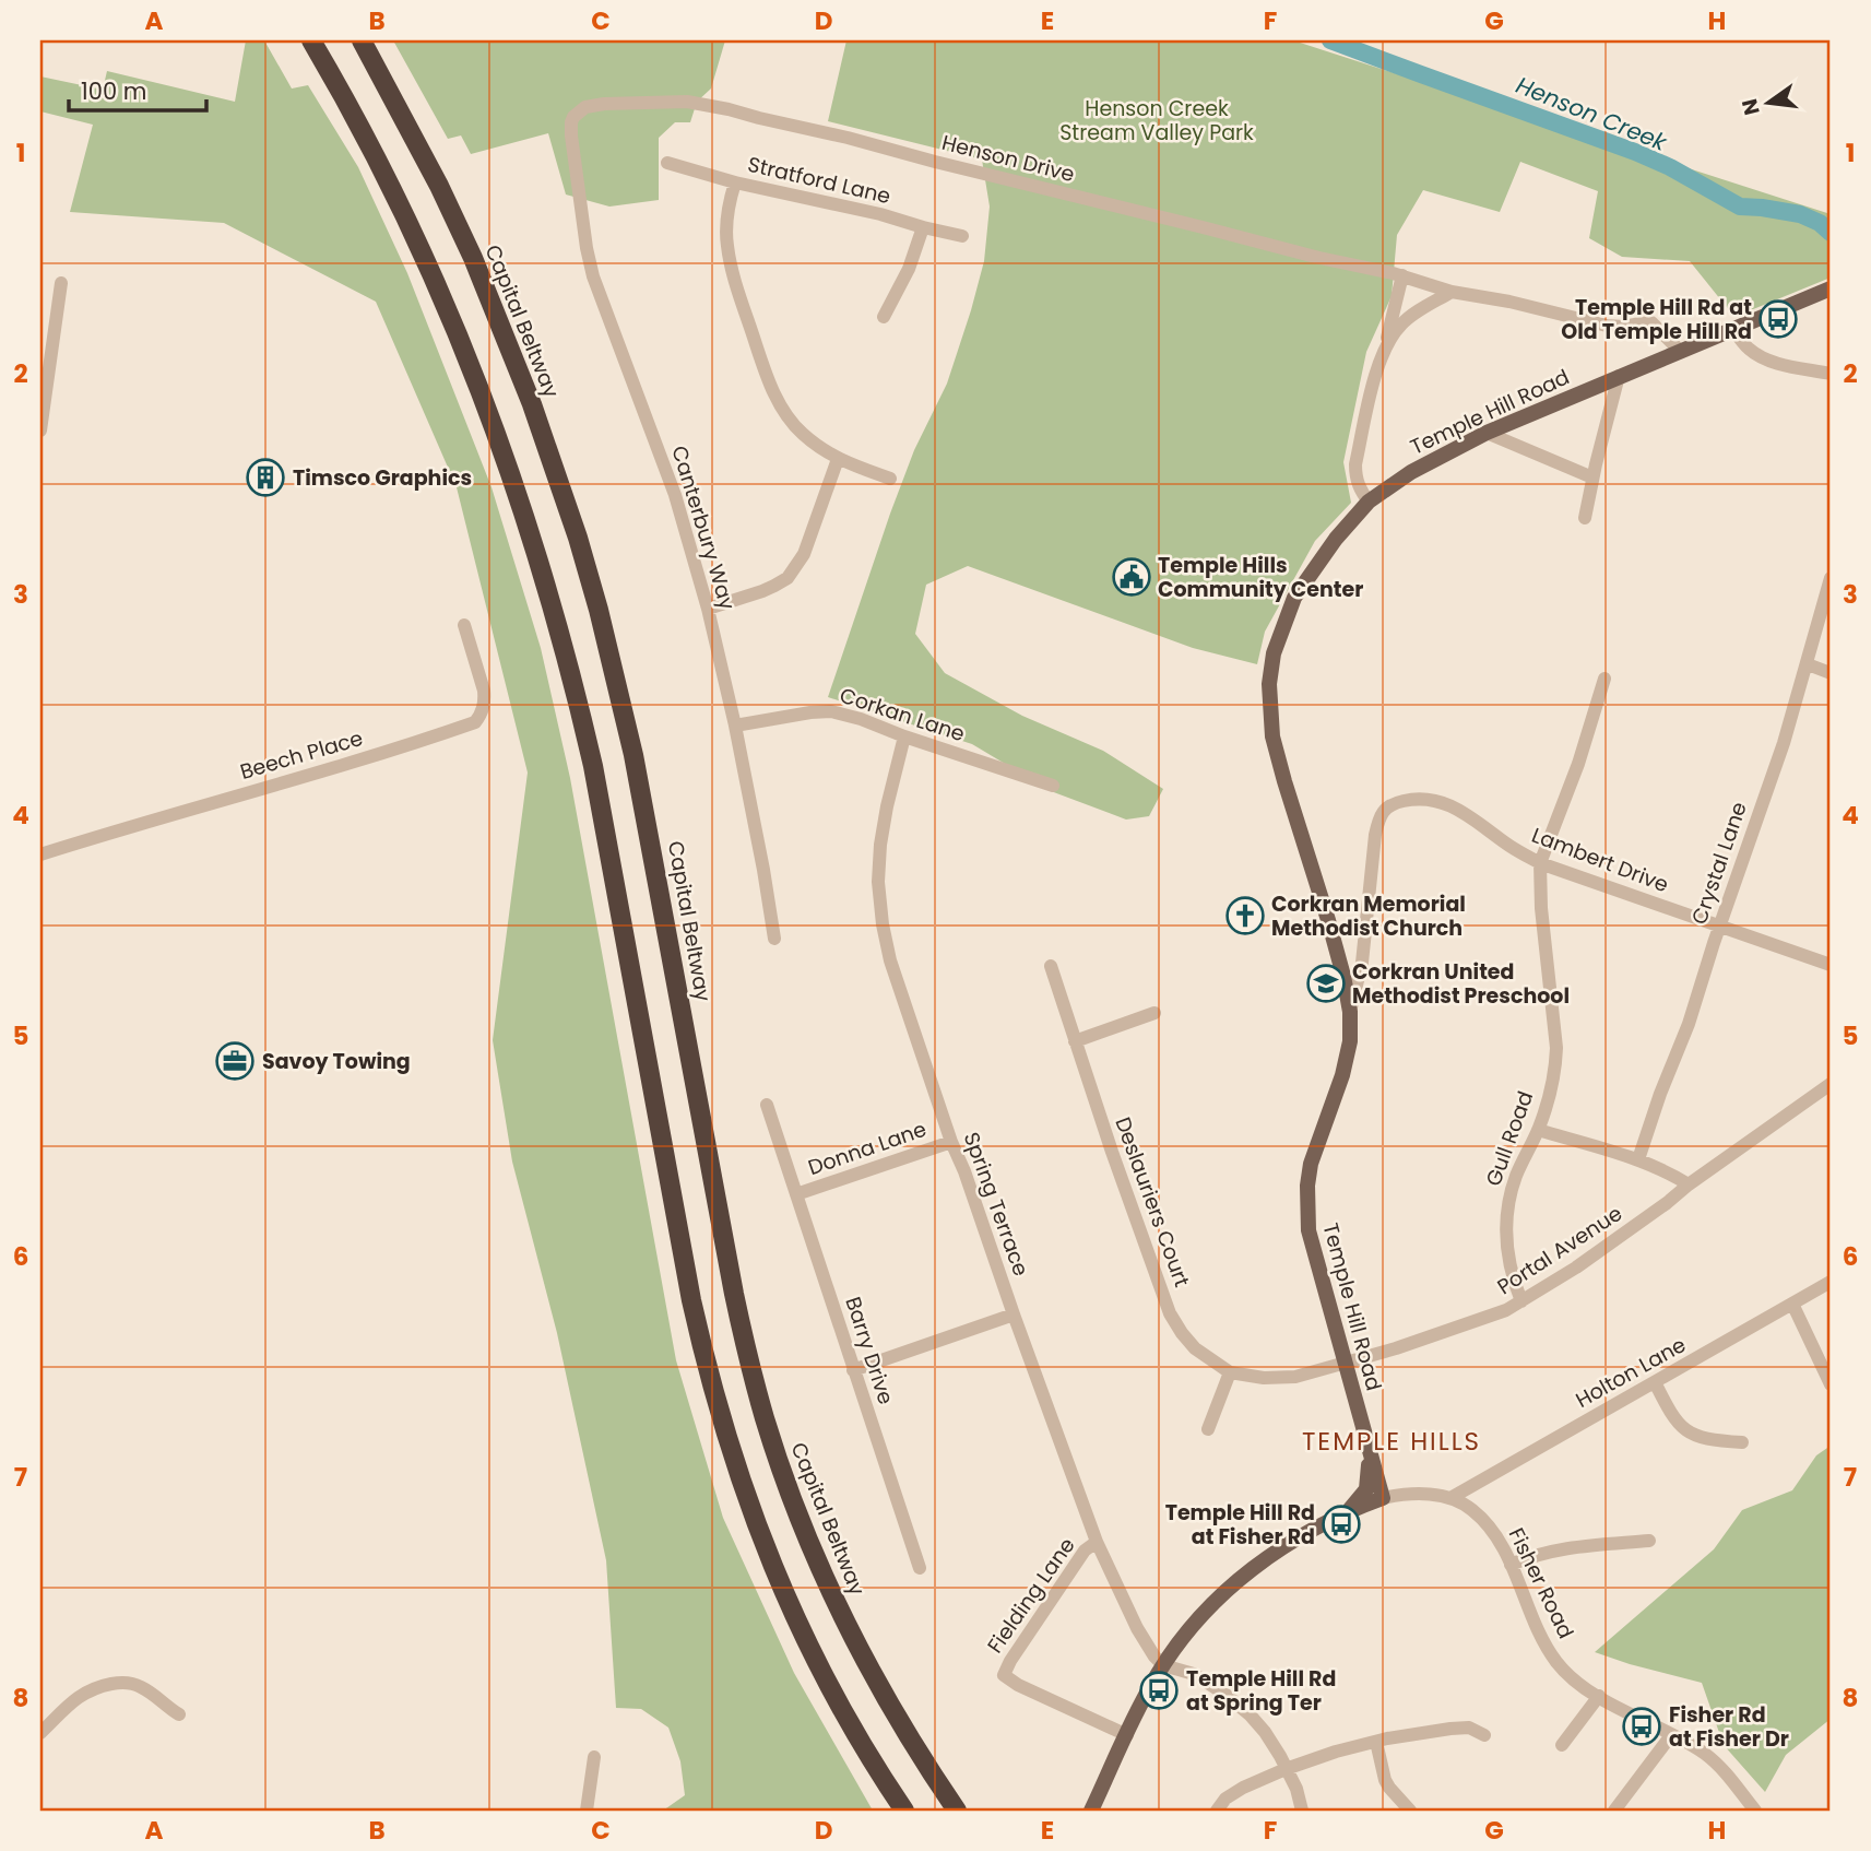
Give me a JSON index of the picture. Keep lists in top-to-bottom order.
{
  "streets": {
    "highway": ["Capital Beltway"],
    "main road": ["Temple Hill Road"],
    "street": [
      "Henson Drive",
      "Stratford Lane",
      "Canterbury Way",
      "Corkan Lane",
      "Beech Place",
      "Lambert Drive",
      "Crystal Lane",
      "Gull Road",
      "Donna Lane",
      "Deslauriers Court",
      "Spring Terrace",
      "Portal Avenue",
      "Barry Drive",
      "Holton Lane",
      "Fisher Road",
      "Fielding Lane"
    ]
  },
  "crossings": [
    ["Henson Drive", "Temple Hill Road"],
    ["Henson Drive", "Canterbury Way"],
    ["Temple Hill Road", "Lambert Drive"],
    ["Temple Hill Road", "Portal Avenue"],
    ["Temple Hill Road", "Fisher Road"],
    ["Canterbury Way", "Corkan Lane"],
    ["Corkan Lane", "Spring Terrace"],
    ["Lambert Drive", "Crystal Lane"],
    ["Lambert Drive", "Gull Road"],
    ["Gull Road", "Portal Avenue"],
    ["Donna Lane", "Spring Terrace"],
    ["Donna Lane", "Barry Drive"],
    ["Deslauriers Court", "Portal Avenue"],
    ["Spring Terrace", "Fielding Lane"],
    ["Holton Lane", "Fisher Road"]
  ],
  "districts": ["TEMPLE HILLS"],
  "water": ["Henson Creek"],
  "parks": ["Henson Creek Stream Valley Park"],
  "places": {
    "bus stop": [
      "Temple Hill Rd at Old Temple Hill Rd",
      "Temple Hill Rd at Fisher Rd",
      "Temple Hill Rd at Spring Ter",
      "Fisher Rd at Fisher Dr"
    ],
    "building": ["Timsco Graphics"],
    "public building": ["Temple Hills Community Center"],
    "church": ["Corkran Memorial Methodist Church"],
    "school or university": ["Corkran United Methodist Preschool"],
    "office": ["Savoy Towing"]
  },
  "scale_bar": "100 m",
  "north": "left",
  "grid": {
    "columns": [
      "A",
      "B",
      "C",
      "D",
      "E",
      "F",
      "G",
      "H"
    ],
    "rows": [
      "1",
      "2",
      "3",
      "4",
      "5",
      "6",
      "7",
      "8"
    ]
  }
}
